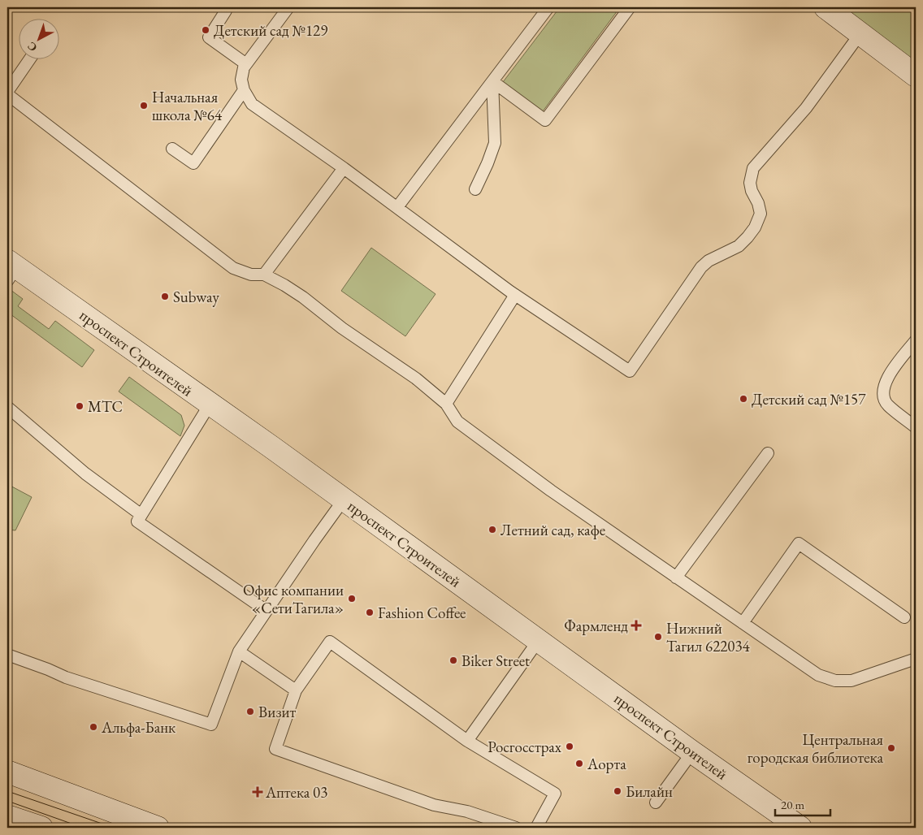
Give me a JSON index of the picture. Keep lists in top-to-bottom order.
{
  "streets": {
    "street": ["проспект Строителей"]
  },
  "places": {
    "other": [
      "Детский сад №129",
      "Начальная школа №64",
      "Subway",
      "Детский сад №157",
      "МТС",
      "Летний сад, кафе",
      "Офис компании «СетиТагила»",
      "Fashion Coffee",
      "Нижний Тагил 622034",
      "Biker Street",
      "Визит",
      "Альфа-Банк",
      "Росгосстрах",
      "Центральная городская библиотека",
      "Аорта",
      "Билайн"
    ],
    "health": ["Фармленд", "Аптека 03"]
  },
  "scale_bar": "20 m",
  "north": "bottom left"
}
